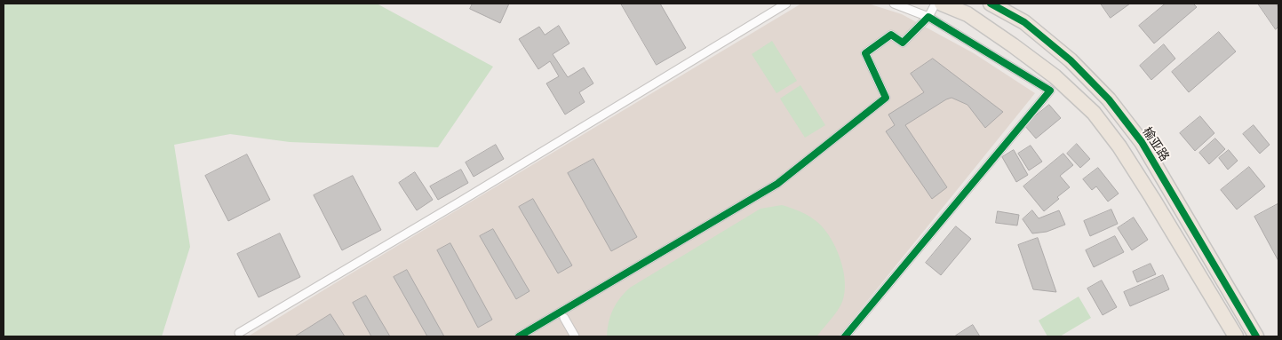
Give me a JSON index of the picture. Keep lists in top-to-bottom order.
{
  "streets": {
    "highway": ["榆亚路"]
  }
}
